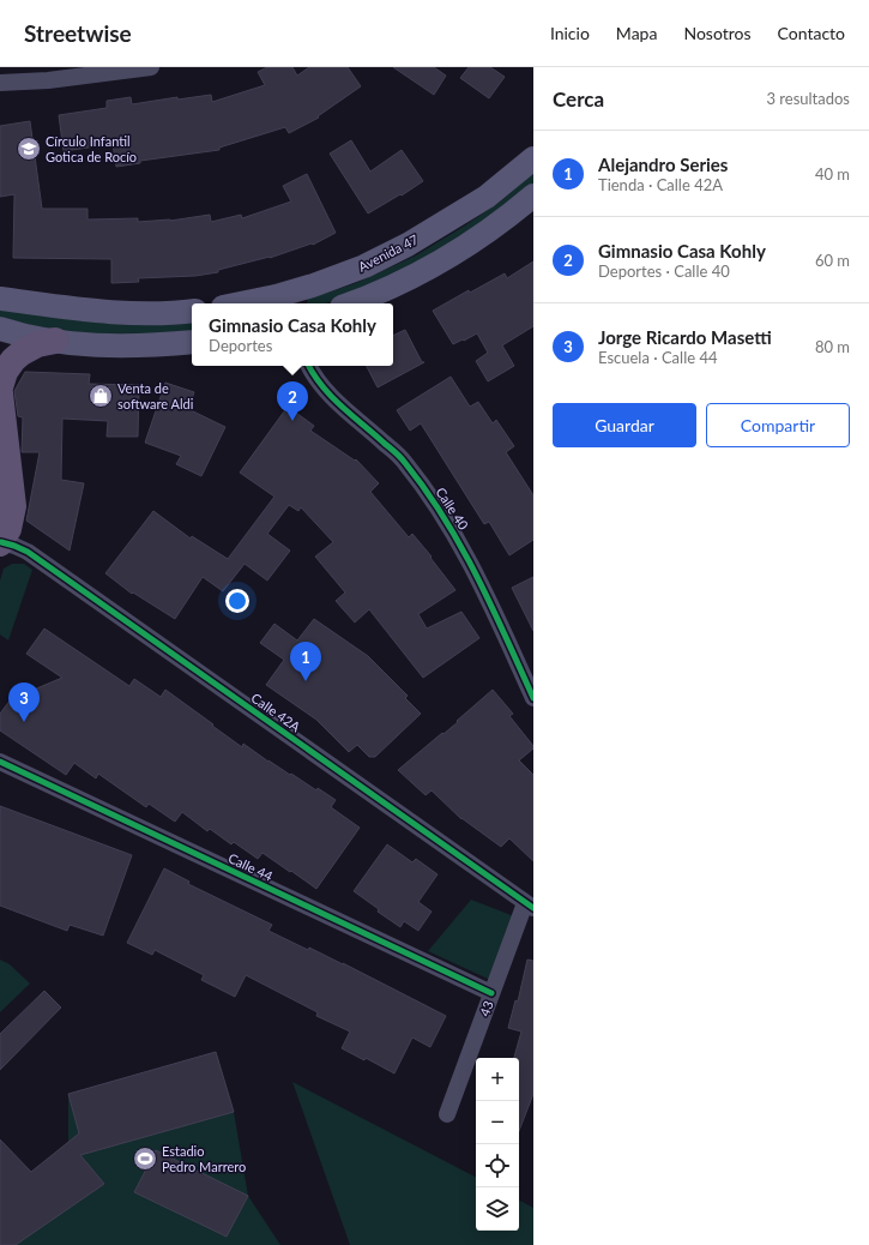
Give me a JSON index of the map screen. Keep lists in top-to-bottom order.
{
  "streets": {
    "main road": ["Avenida 47"],
    "street": [
      "Calle 40",
      "Calle 42A",
      "Calle 44",
      "43"
    ]
  },
  "crossings": [
    ["Calle 42A", "43"],
    ["Calle 44", "43"]
  ],
  "places": {
    "school or university": ["Círculo Infantil Gotica de Rocío"],
    "shop": ["Venta de software Aldi"],
    "sports": ["Estadio Pedro Marrero"]
  },
  "page": {
    "header": "Streetwise",
    "nav": [
      "Inicio",
      "Mapa",
      "Nosotros",
      "Contacto"
    ],
    "heading": ["Cerca", "3 resultados"],
    "list": [
      {
        "mark": "1",
        "name": "Alejandro Series",
        "note": "Tienda · Calle 42A",
        "value": "40 m"
      },
      {
        "mark": "2",
        "name": "Gimnasio Casa Kohly",
        "note": "Deportes · Calle 40",
        "value": "60 m"
      },
      {
        "mark": "3",
        "name": "Jorge Ricardo Masetti",
        "note": "Escuela · Calle 44",
        "value": "80 m"
      }
    ],
    "popup": ["Gimnasio Casa Kohly", "Deportes"],
    "pins": ["2", "1", "3"],
    "buttons": ["Guardar", "Compartir"],
    "map_buttons": ["+", "−"]
  }
}
